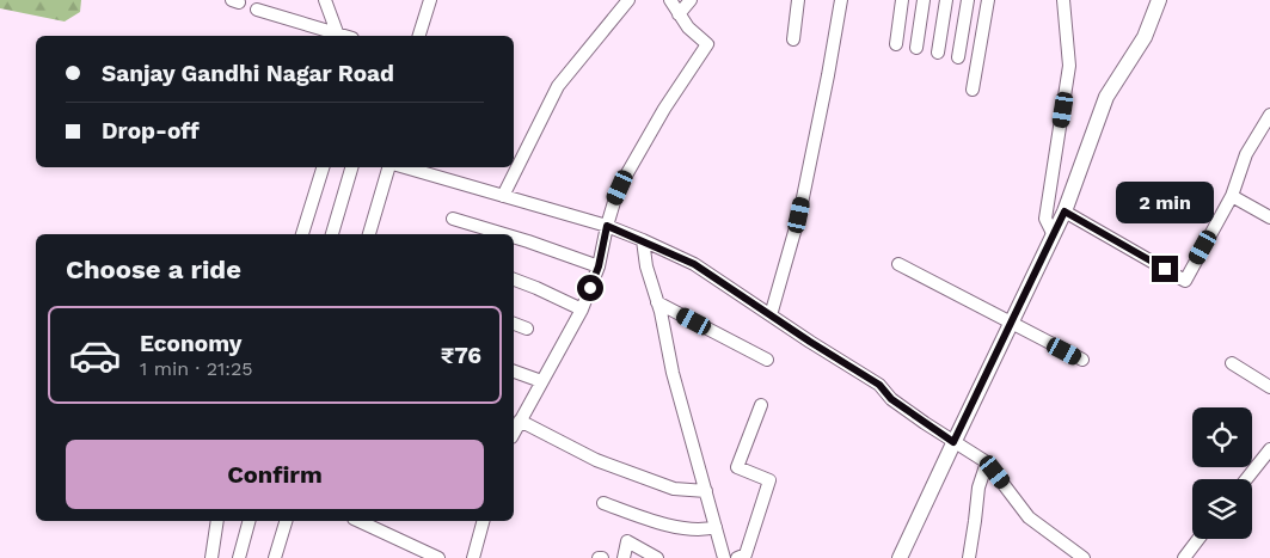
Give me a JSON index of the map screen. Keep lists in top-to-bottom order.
{
  "page": {
    "banner": ["Sanjay Gandhi Nagar Road", "Drop-off"],
    "bubble": "2 min",
    "heading": "Choose a ride",
    "list": [
      {
        "name": "Economy",
        "note": "1 min · 21:25",
        "value": "₹76"
      }
    ],
    "buttons": "Confirm"
  }
}
